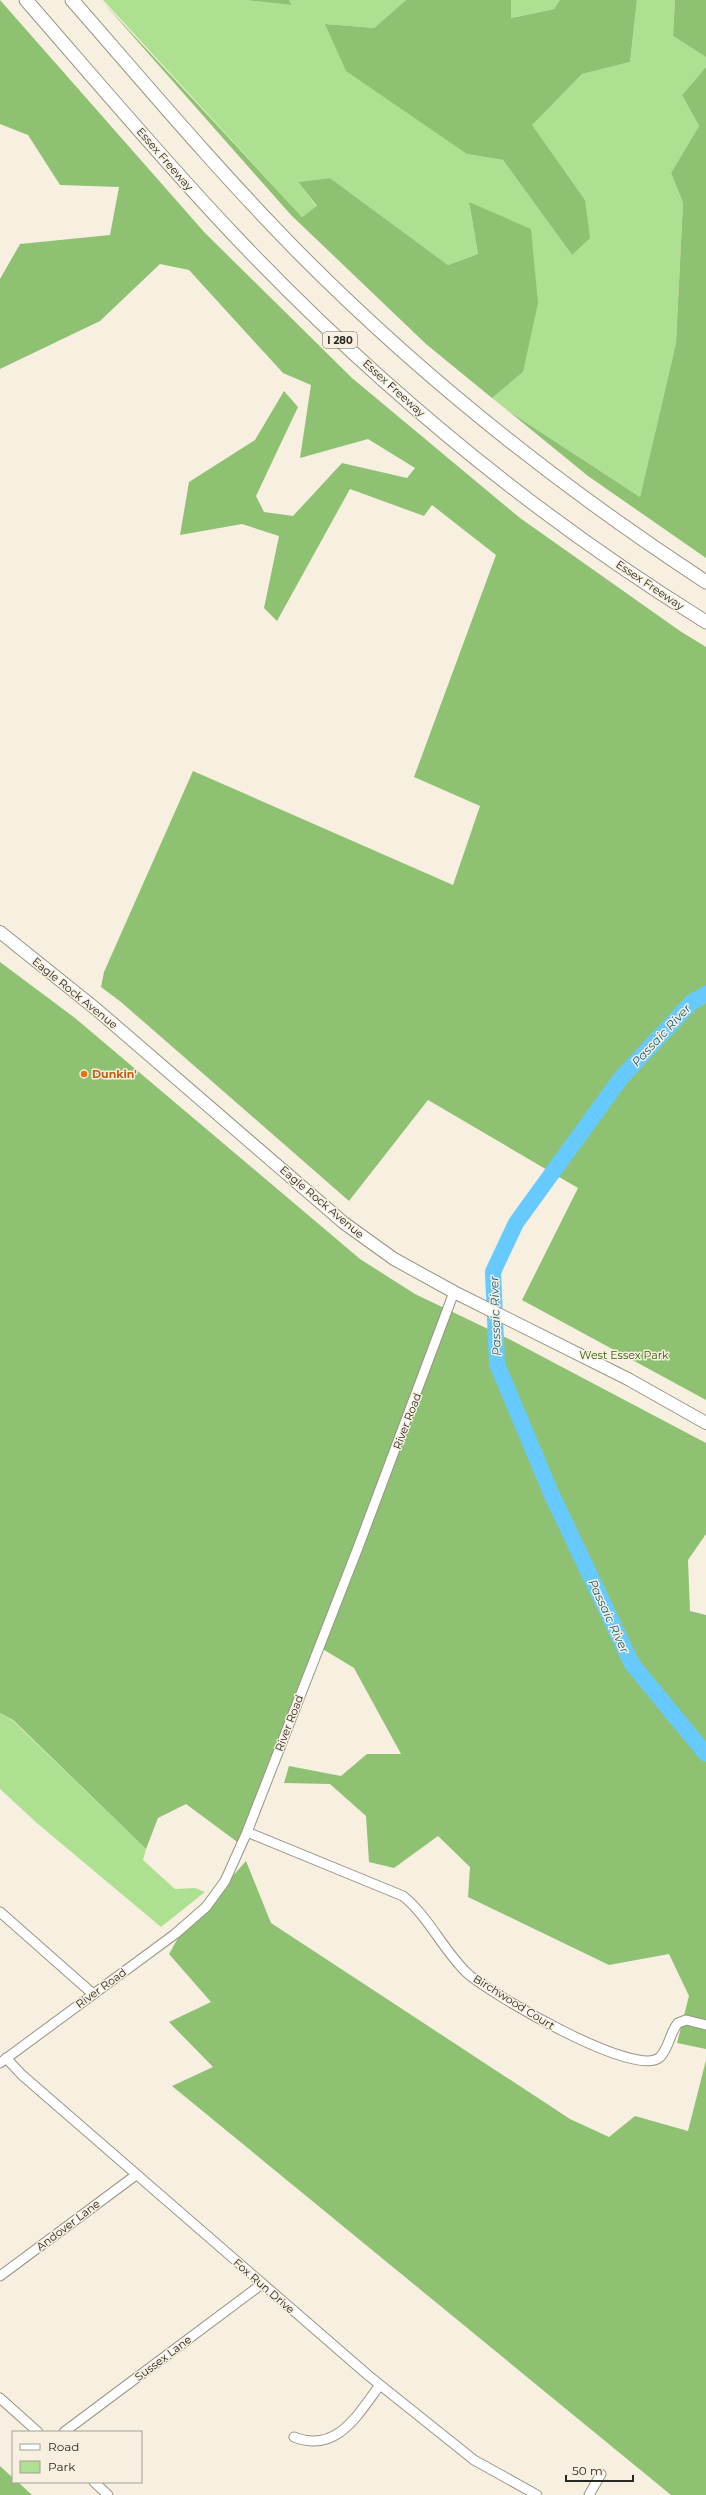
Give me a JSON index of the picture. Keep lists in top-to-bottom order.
{
  "streets": {
    "highway": ["Essex Freeway", "I 280"],
    "main road": ["Eagle Rock Avenue"],
    "street": [
      "River Road",
      "Birchwood Court",
      "Andover Lane",
      "Fox Run Drive",
      "Sussex Lane"
    ]
  },
  "crossings": [
    ["Eagle Rock Avenue", "River Road"],
    ["River Road", "Birchwood Court"],
    ["River Road", "Fox Run Drive"],
    ["Andover Lane", "Fox Run Drive"],
    ["Fox Run Drive", "Sussex Lane"]
  ],
  "water": ["Passaic River"],
  "parks": ["West Essex Park"],
  "places": ["Dunkin'"],
  "legend": ["Road", "Park"],
  "scale_bar": "50 m"
}
